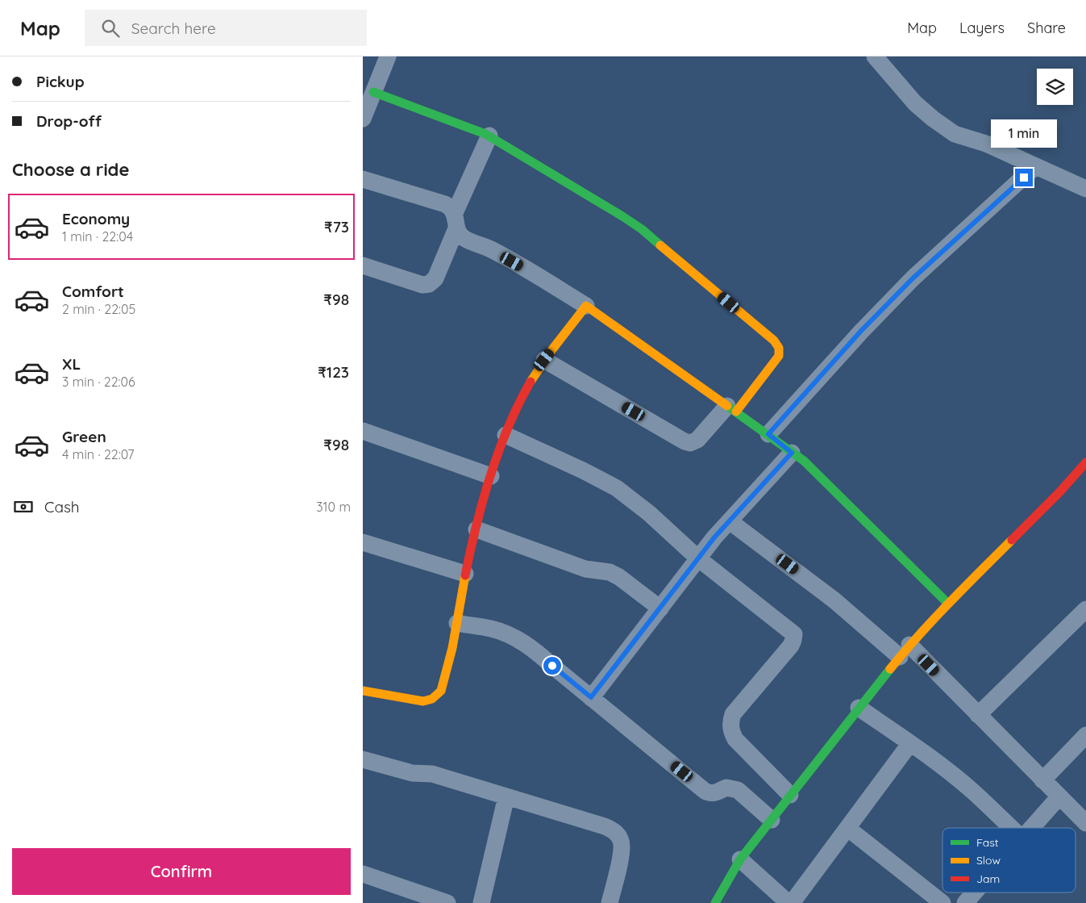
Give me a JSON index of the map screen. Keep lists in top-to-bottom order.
{
  "legend": ["Fast", "Slow", "Jam"],
  "page": {
    "header": "Map",
    "search": "Search here",
    "nav": ["Map", "Layers", "Share"],
    "banner": ["Pickup", "Drop-off"],
    "bubble": "1 min",
    "heading": "Choose a ride",
    "list": [
      {
        "name": "Economy",
        "note": "1 min · 22:04",
        "value": "₹73"
      },
      {
        "name": "Comfort",
        "note": "2 min · 22:05",
        "value": "₹98"
      },
      {
        "name": "XL",
        "note": "3 min · 22:06",
        "value": "₹123"
      },
      {
        "name": "Green",
        "note": "4 min · 22:07",
        "value": "₹98"
      }
    ],
    "pay": ["Cash", "310 m"],
    "buttons": "Confirm"
  }
}
